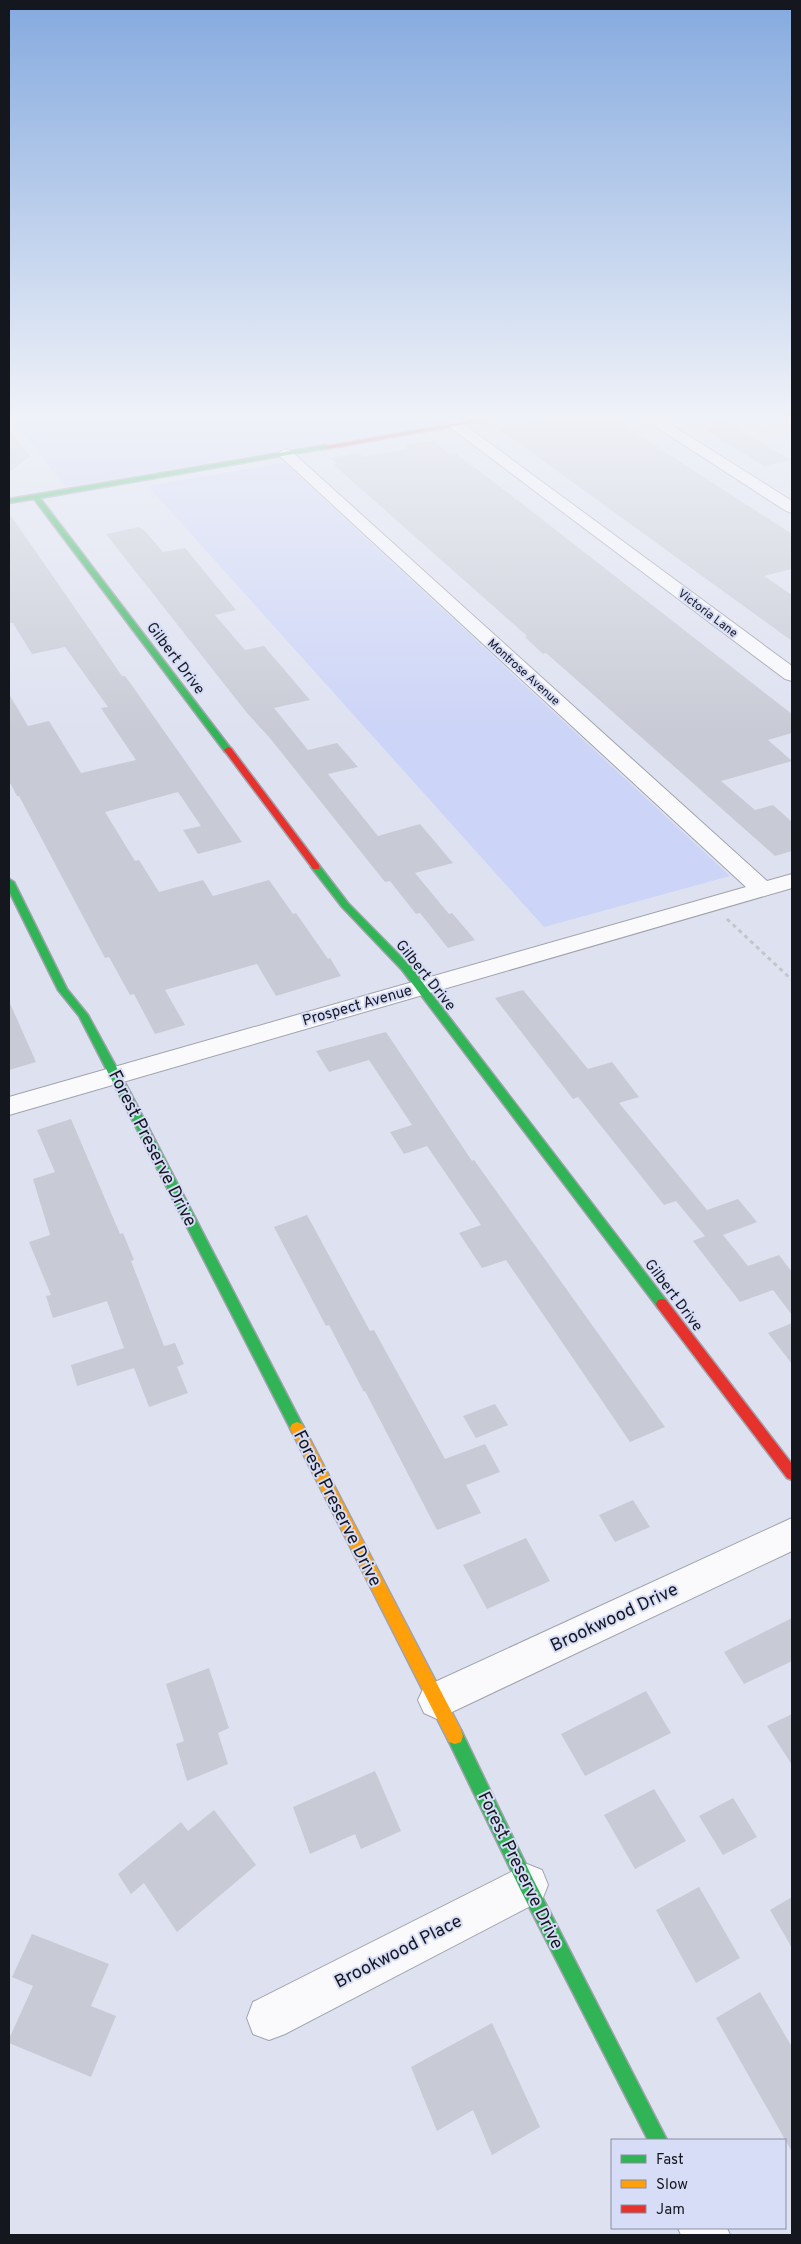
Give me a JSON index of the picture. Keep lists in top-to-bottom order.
{
  "streets": {
    "street": [
      "Victoria Lane",
      "Gilbert Drive",
      "Montrose Avenue",
      "Prospect Avenue",
      "Forest Preserve Drive",
      "Brookwood Drive",
      "Brookwood Place"
    ]
  },
  "crossings": [
    ["Gilbert Drive", "Prospect Avenue"],
    ["Montrose Avenue", "Prospect Avenue"],
    ["Prospect Avenue", "Forest Preserve Drive"],
    ["Forest Preserve Drive", "Brookwood Drive"],
    ["Forest Preserve Drive", "Brookwood Place"]
  ],
  "legend": ["Fast", "Slow", "Jam"]
}
